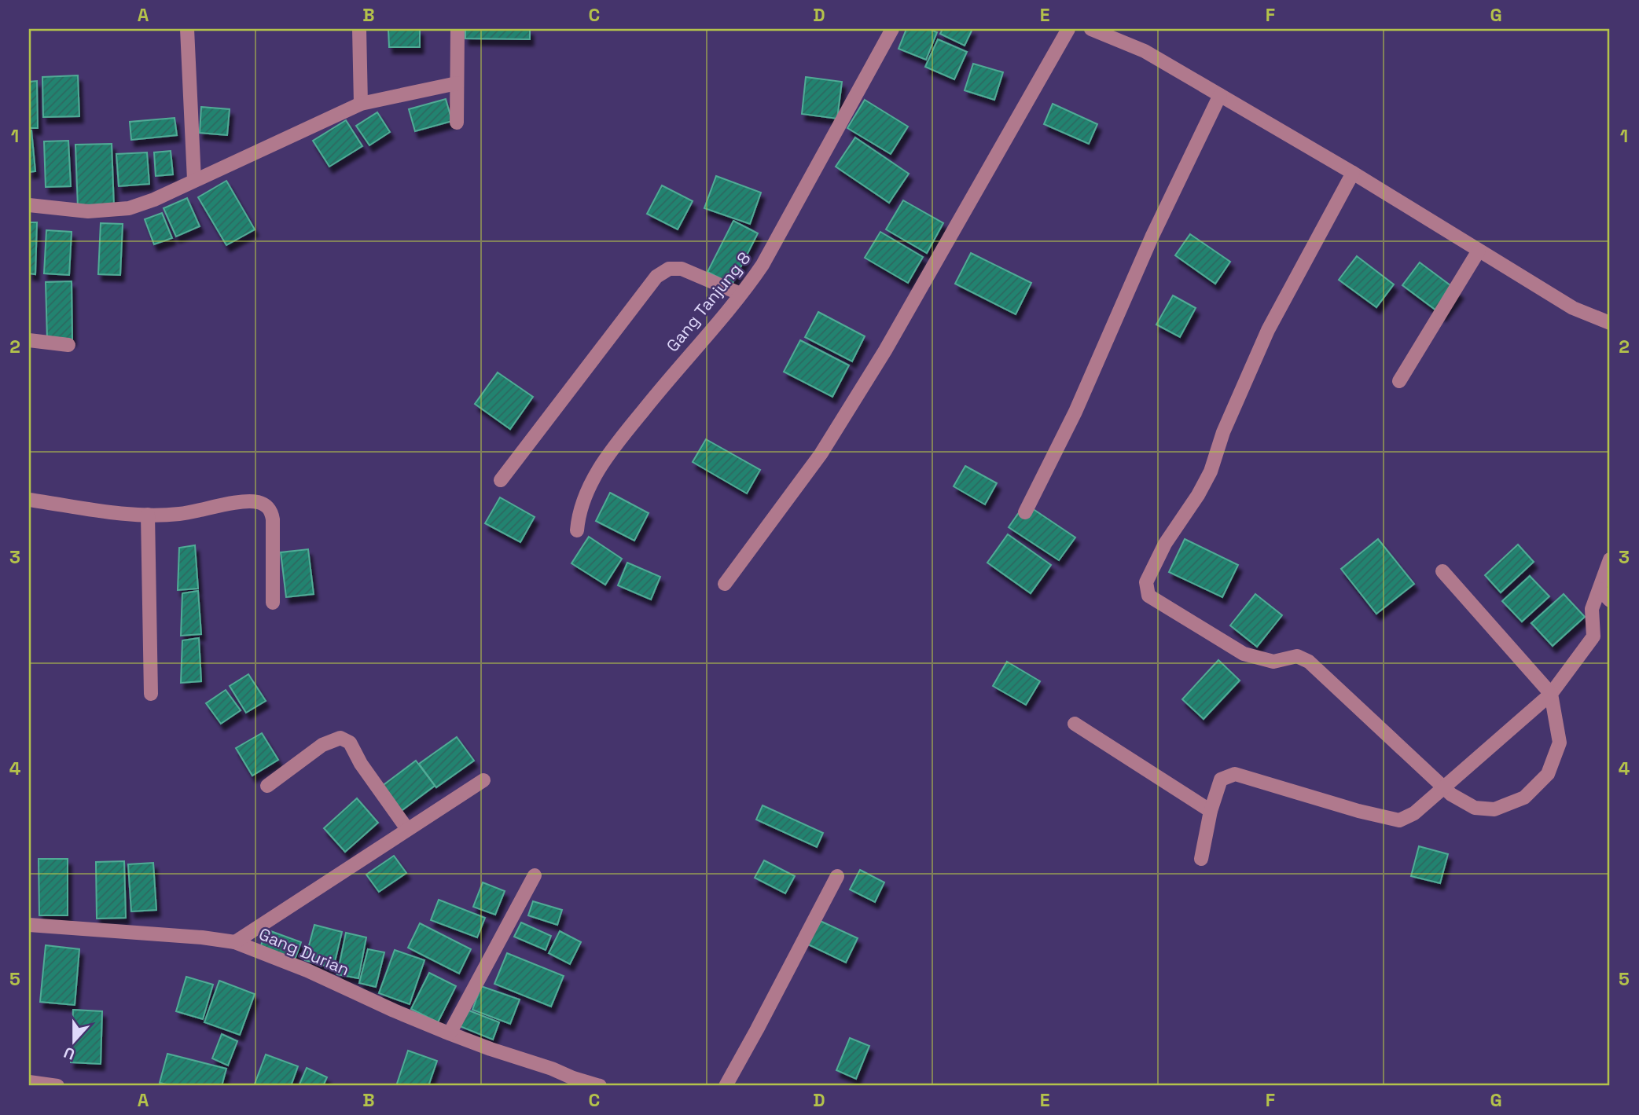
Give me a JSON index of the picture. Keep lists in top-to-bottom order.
{
  "streets": {
    "street": ["Gang Tanjung 8", "Gang Durian"]
  },
  "north": "bottom",
  "grid": {
    "columns": [
      "A",
      "B",
      "C",
      "D",
      "E",
      "F",
      "G"
    ],
    "rows": [
      "1",
      "2",
      "3",
      "4",
      "5"
    ]
  }
}
